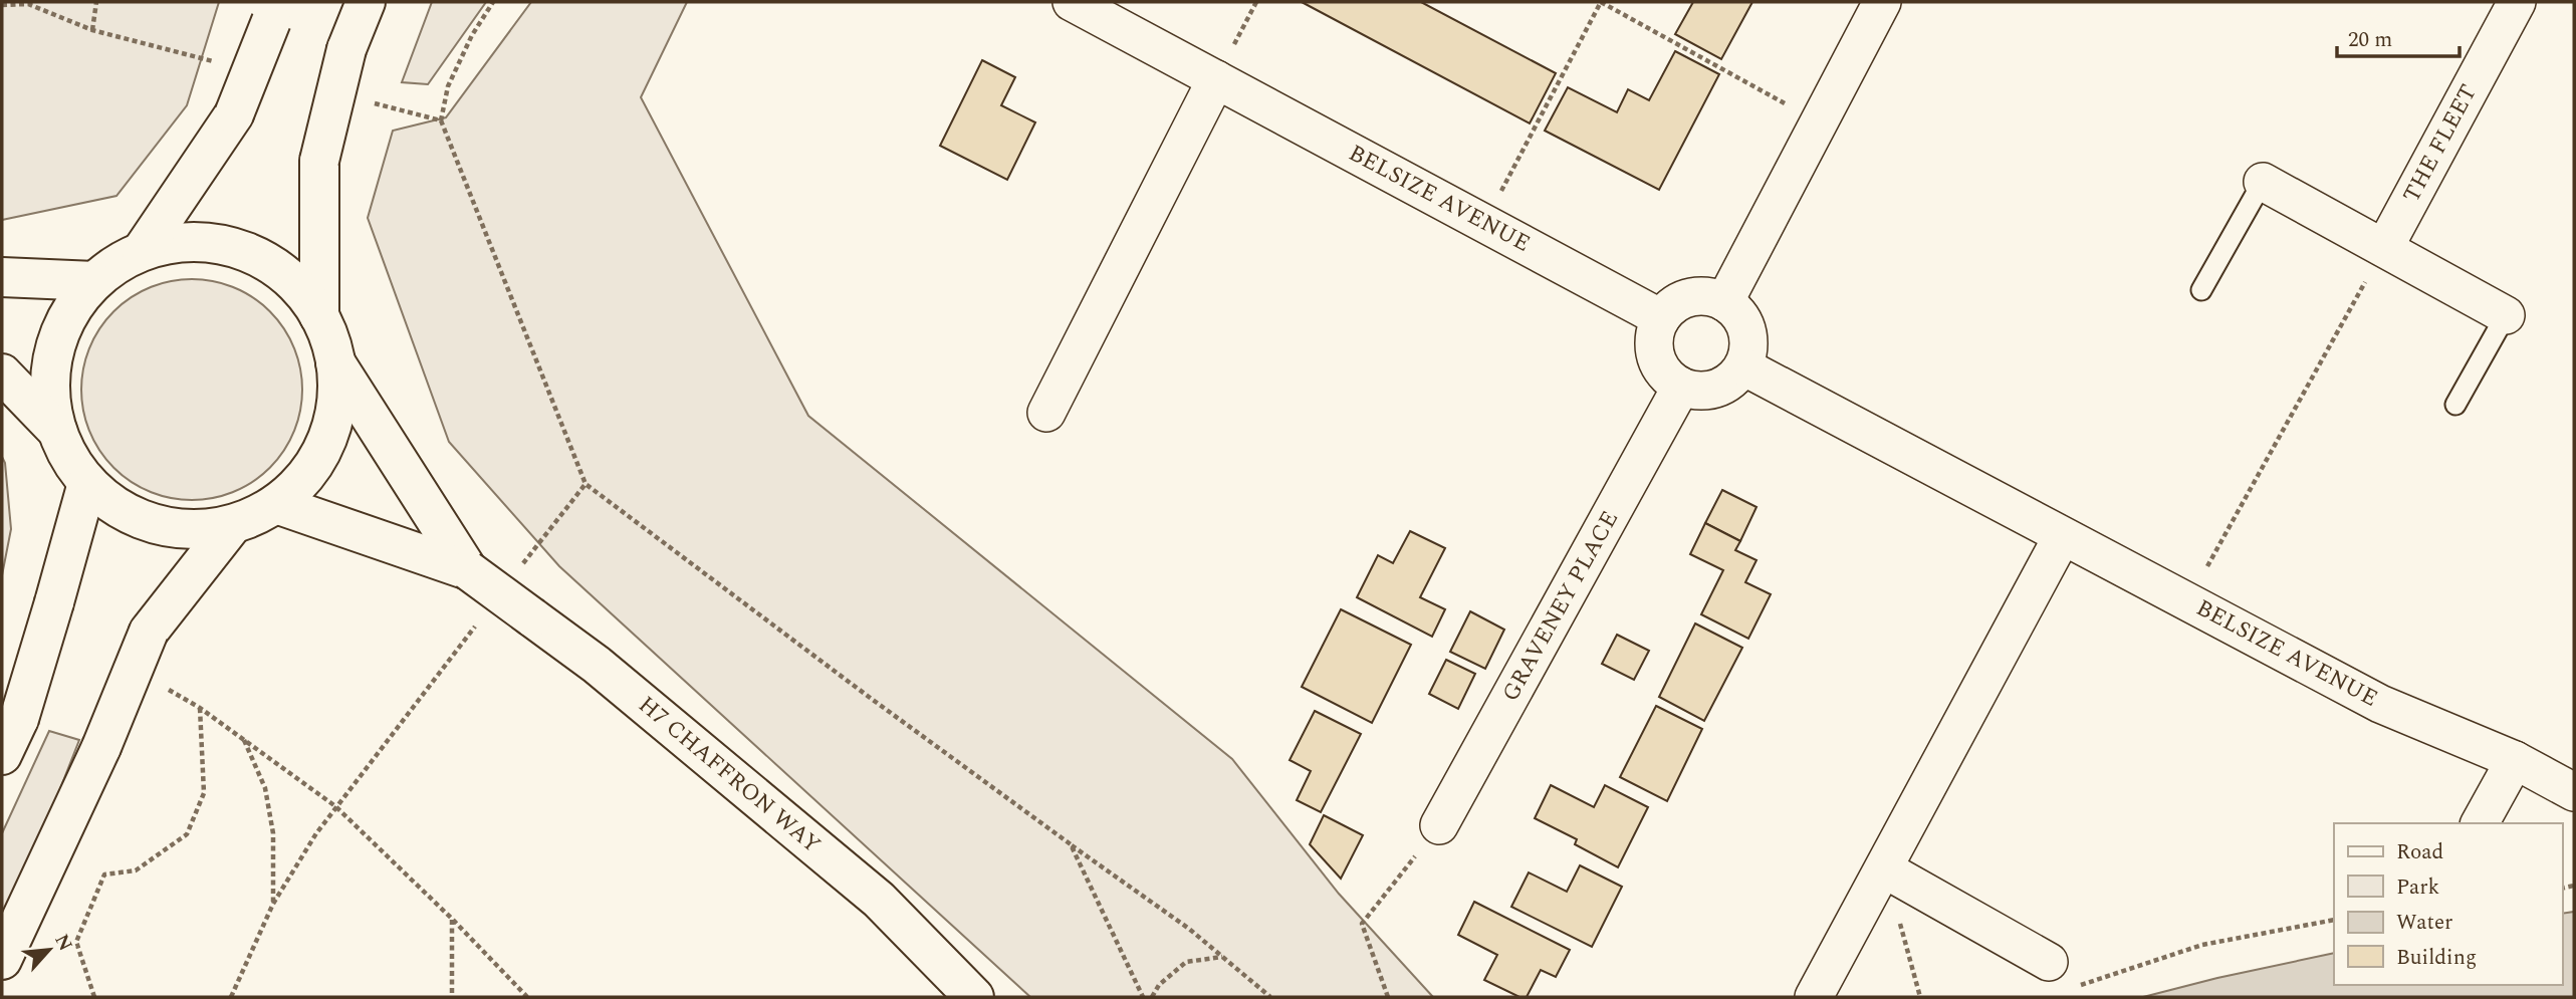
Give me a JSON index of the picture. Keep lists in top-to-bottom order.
{
  "streets": {
    "main road": ["H7 CHAFFRON WAY"],
    "street": ["THE FLEET", "BELSIZE AVENUE", "GRAVENEY PLACE"]
  },
  "crossings": [
    ["BELSIZE AVENUE", "GRAVENEY PLACE"]
  ],
  "legend": [
    "Road",
    "Park",
    "Water",
    "Building"
  ],
  "scale_bar": "20 m",
  "north": "top right"
}
